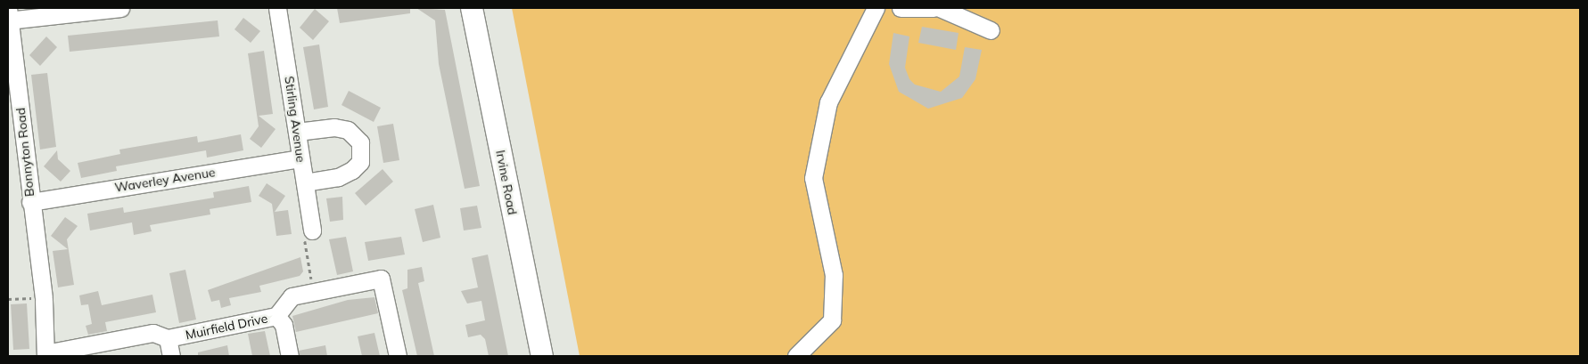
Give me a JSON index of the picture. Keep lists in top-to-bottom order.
{
  "streets": {
    "main road": ["Irvine Road"],
    "street": [
      "Stirling Avenue",
      "Bonnyton Road",
      "Waverley Avenue",
      "Muirfield Drive"
    ]
  },
  "crossings": [
    ["Stirling Avenue", "Waverley Avenue"],
    ["Bonnyton Road", "Waverley Avenue"]
  ]
}
